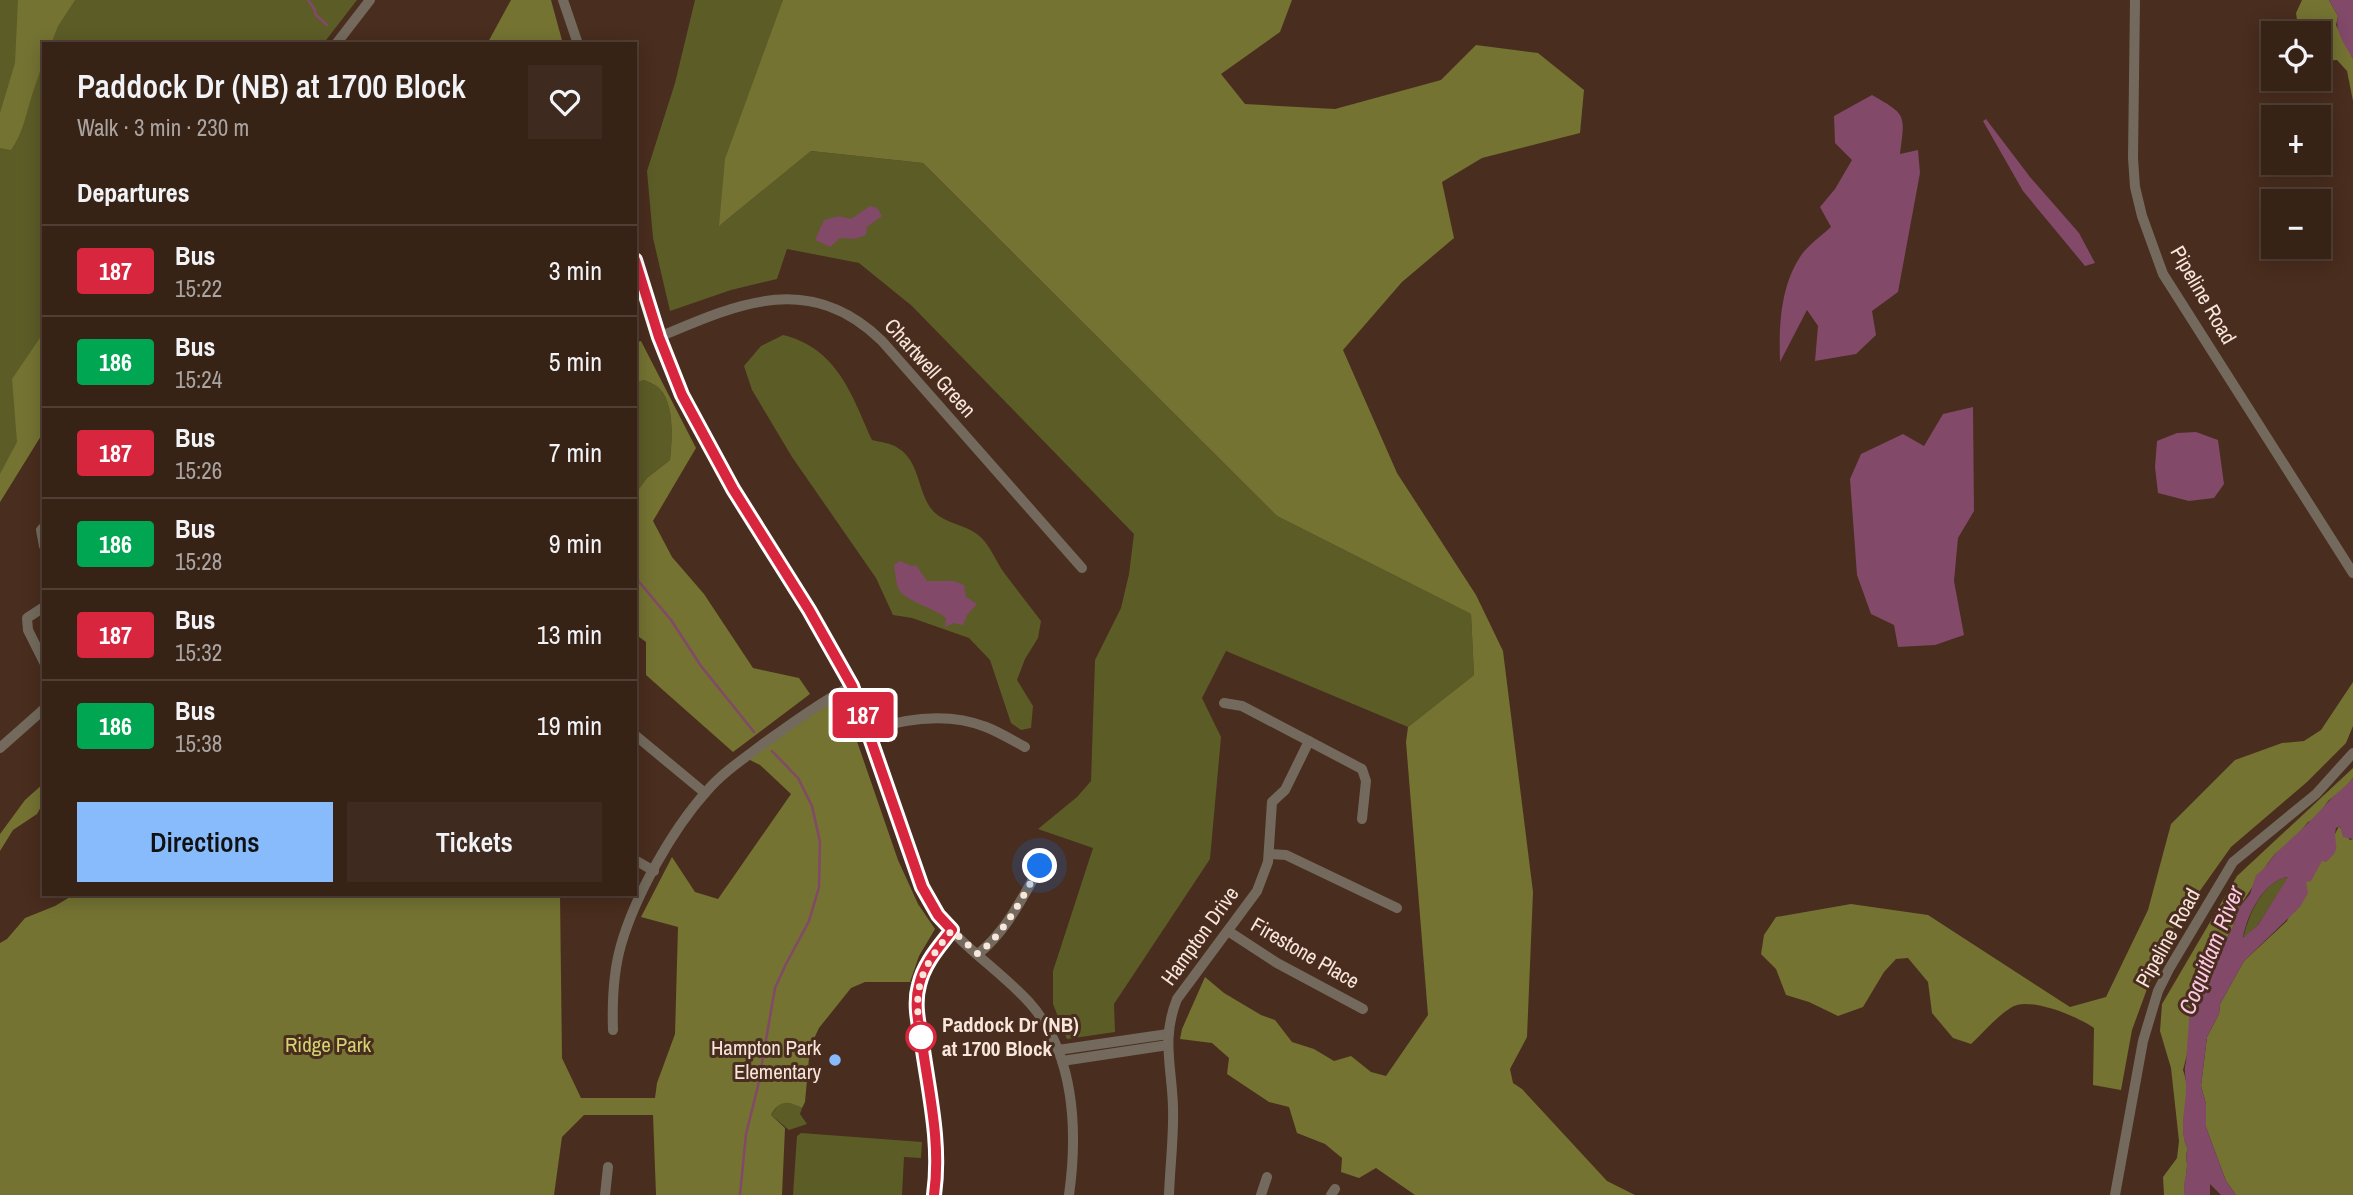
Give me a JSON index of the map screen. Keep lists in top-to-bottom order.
{
  "streets": {
    "street": [
      "Pipeline Road",
      "Chartwell Green",
      "Hampton Drive",
      "Firestone Place"
    ]
  },
  "crossings": [
    ["Hampton Drive", "Firestone Place"]
  ],
  "water": ["Coquitlam River"],
  "parks": ["Ridge Park"],
  "places": ["Paddock Dr (NB) at 1700 Block", "Hampton Park Elementary"],
  "lines": ["bus line 187"],
  "page": {
    "on_map": "187",
    "map_buttons": ["+", "−"],
    "heading": [
      ["Paddock Dr (NB) at 1700 Block", "Walk · 3 min · 230 m"],
      "Departures"
    ],
    "list": [
      {
        "mark": "187",
        "name": "Bus",
        "note": "15:22",
        "value": "3 min"
      },
      {
        "mark": "186",
        "name": "Bus",
        "note": "15:24",
        "value": "5 min"
      },
      {
        "mark": "187",
        "name": "Bus",
        "note": "15:26",
        "value": "7 min"
      },
      {
        "mark": "186",
        "name": "Bus",
        "note": "15:28",
        "value": "9 min"
      },
      {
        "mark": "187",
        "name": "Bus",
        "note": "15:32",
        "value": "13 min"
      },
      {
        "mark": "186",
        "name": "Bus",
        "note": "15:38",
        "value": "19 min"
      }
    ],
    "buttons": ["Directions", "Tickets"]
  }
}
